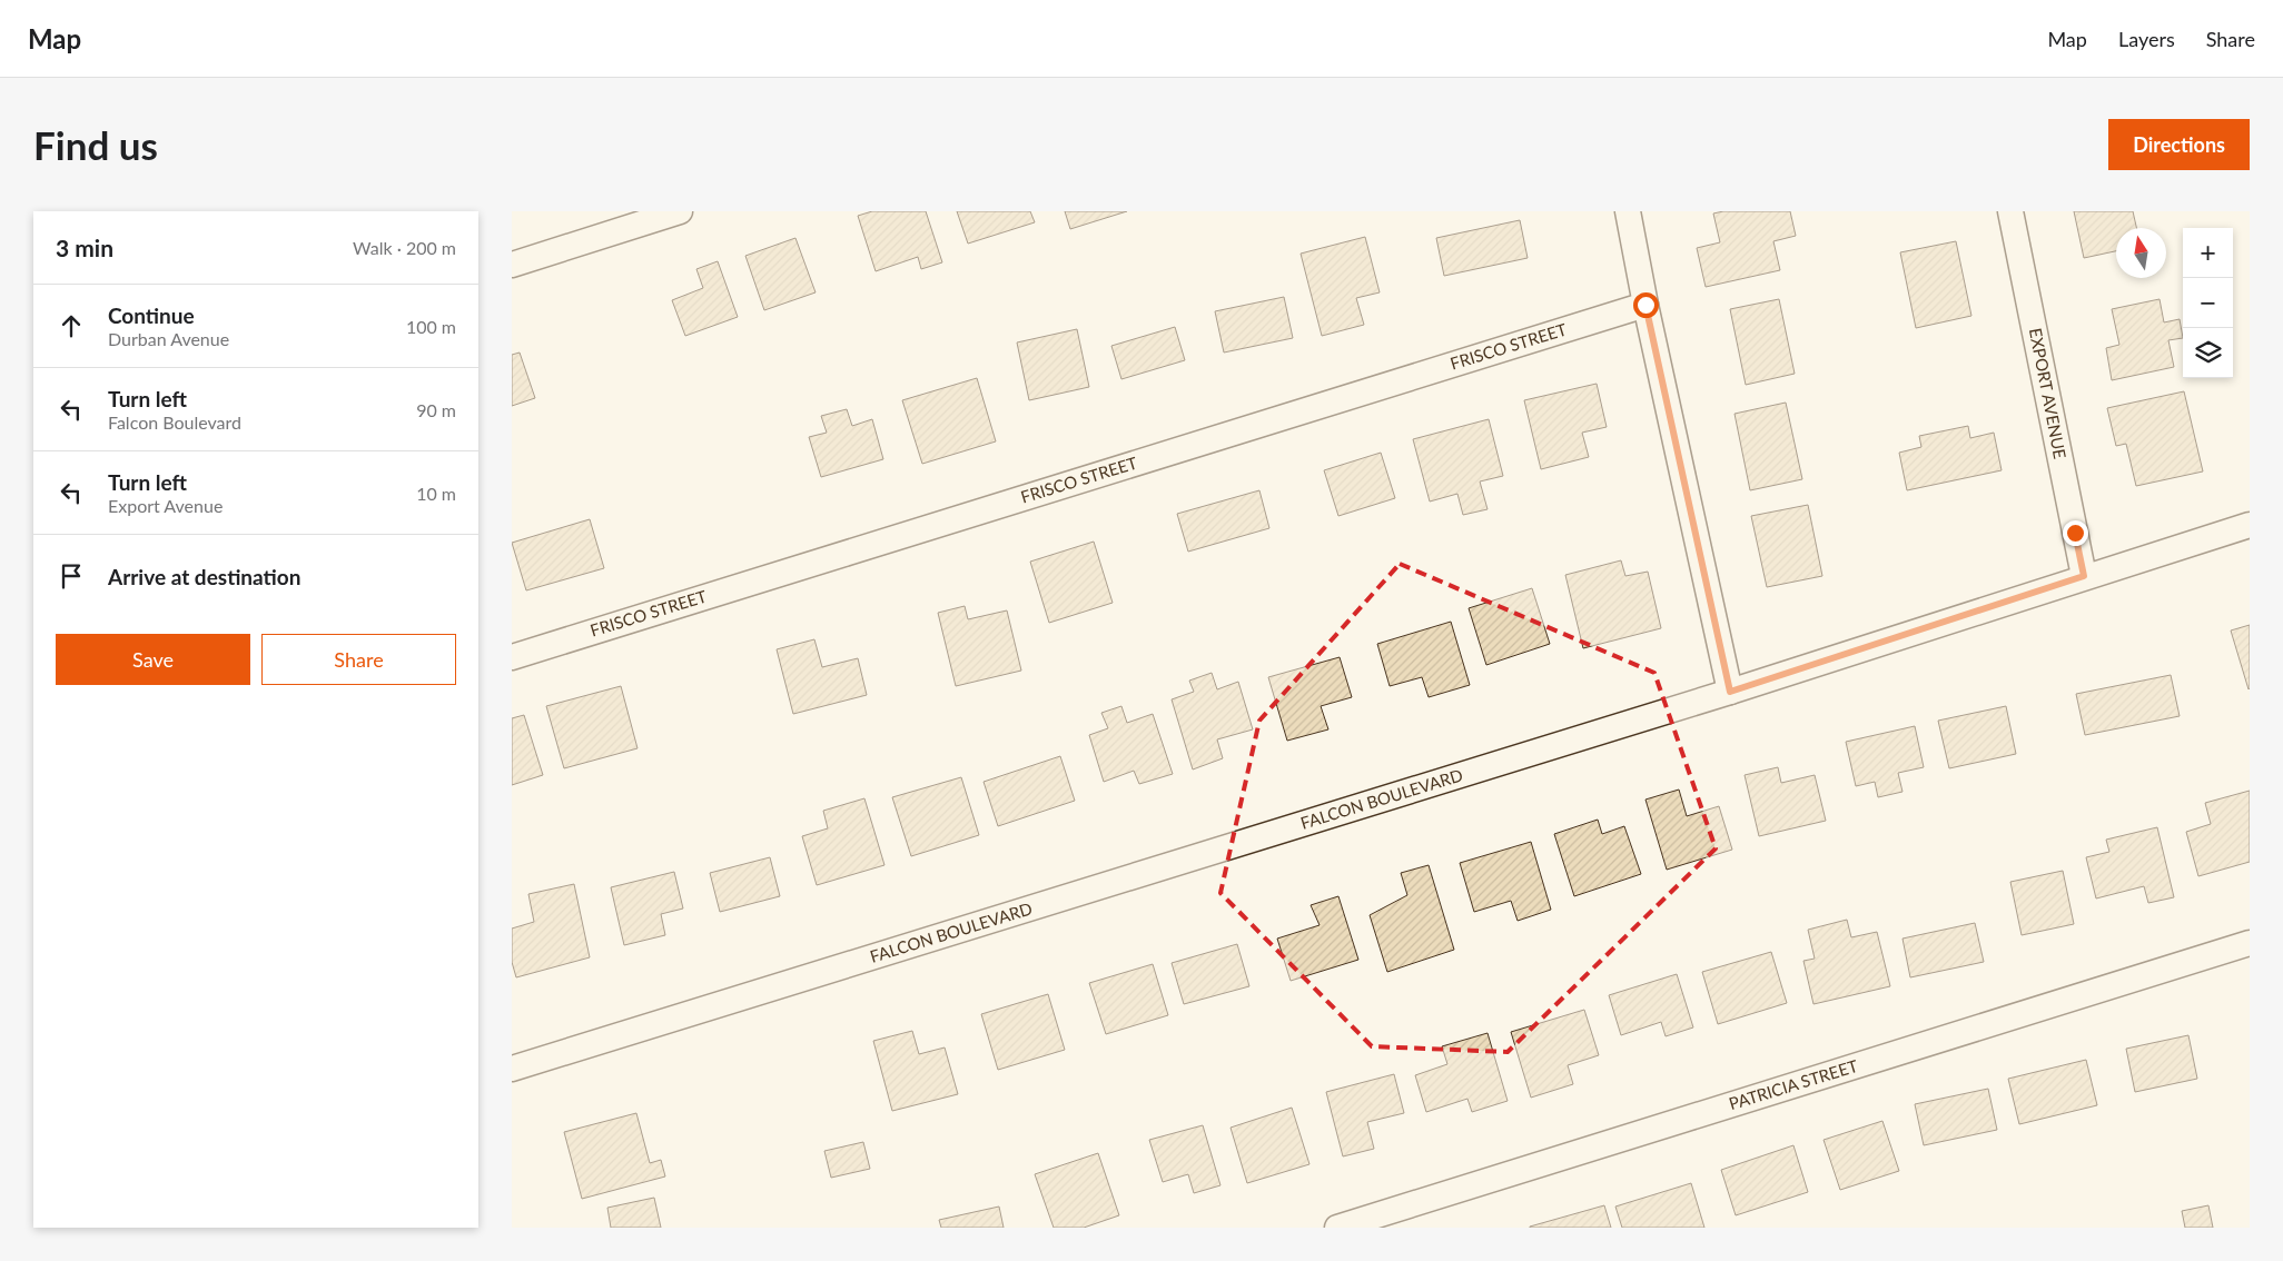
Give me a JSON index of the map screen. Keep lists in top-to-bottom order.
{
  "streets": {
    "street": [
      "FRISCO STREET",
      "EXPORT AVENUE",
      "FALCON BOULEVARD",
      "PATRICIA STREET"
    ]
  },
  "crossings": [
    ["EXPORT AVENUE", "FALCON BOULEVARD"]
  ],
  "north": "top",
  "page": {
    "header": "Map",
    "nav": ["Map", "Layers", "Share"],
    "buttons": [
      "Directions",
      ["Save", "Share"]
    ],
    "title": "Find us",
    "heading": ["3 min", "Walk · 200 m"],
    "map_buttons": ["+", "−"],
    "list": [
      ["Continue", "Durban Avenue", "100 m"],
      ["Turn left", "Falcon Boulevard", "90 m"],
      ["Turn left", "Export Avenue", "10 m"],
      "Arrive at destination"
    ]
  }
}
